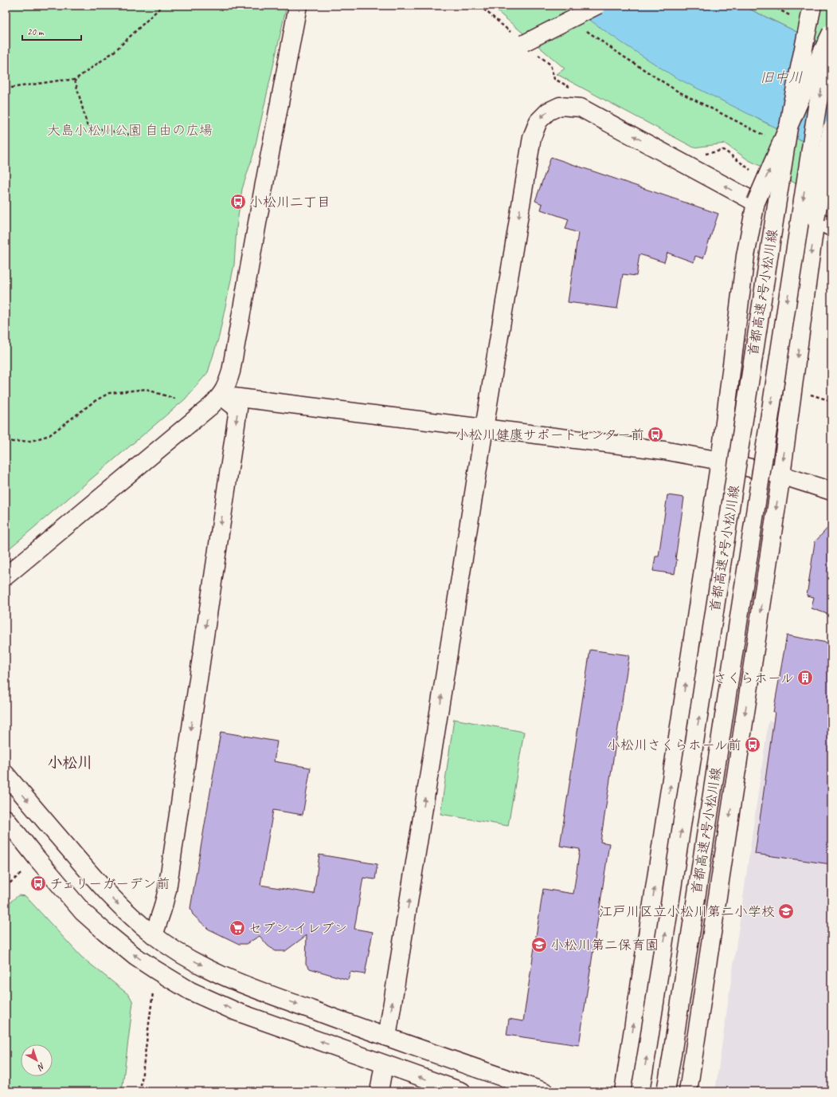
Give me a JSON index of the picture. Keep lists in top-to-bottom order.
{
  "streets": {
    "main road": ["首都高速7号小松川線"]
  },
  "districts": ["小松川"],
  "water": ["旧中川"],
  "parks": ["大島小松川公園 自由の広場"],
  "places": {
    "bus stop": [
      "小松川二丁目",
      "小松川健康サポートセンター前",
      "小松川さくらホール前",
      "チェリーガーデン前"
    ],
    "building": ["さくらホール"],
    "school or university": ["江戸川区立小松川第二小学校", "小松川第二保育園"],
    "supermarket": ["セブン-イレブン"]
  },
  "scale_bar": "20 m",
  "north": "bottom right"
}
